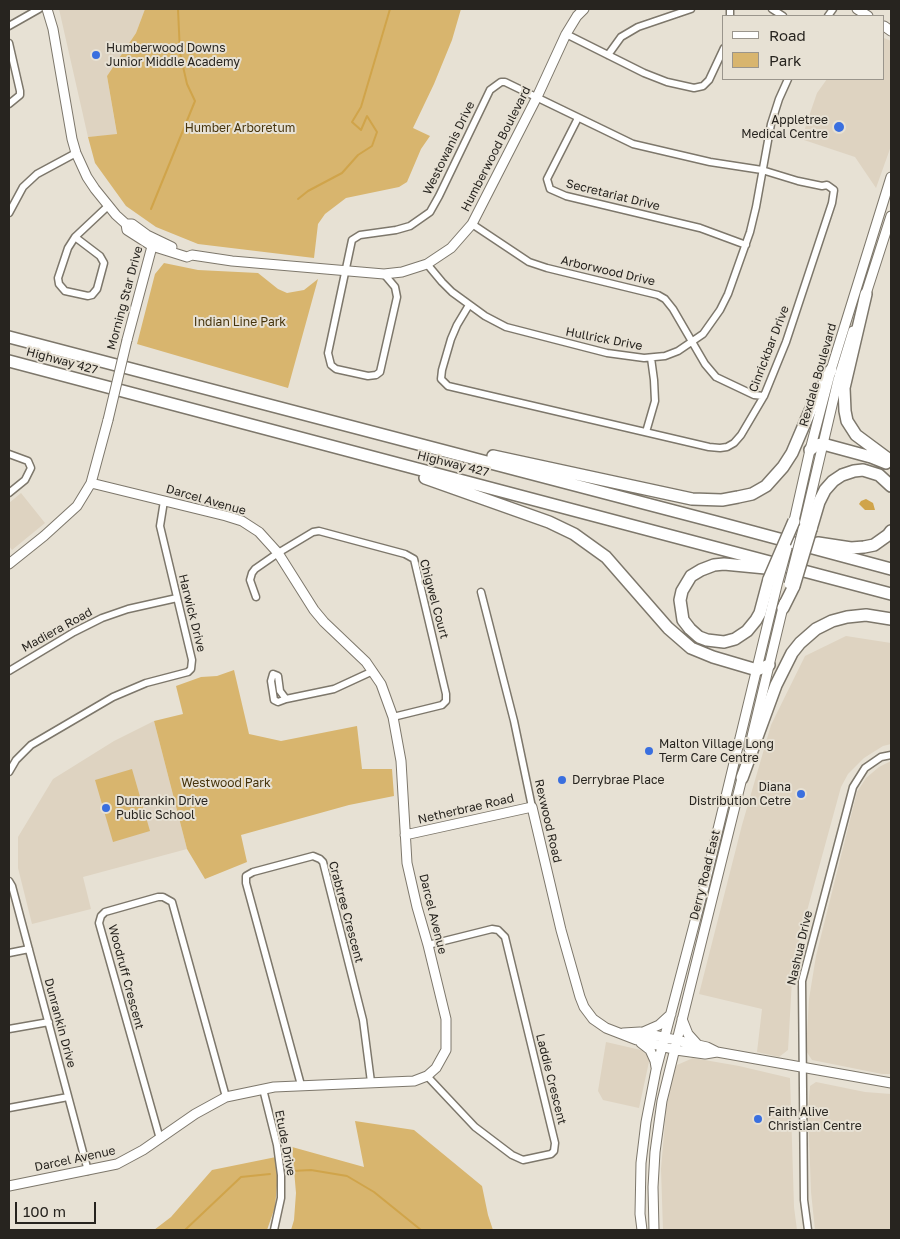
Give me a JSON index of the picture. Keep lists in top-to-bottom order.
{
  "streets": {
    "highway": ["Highway 427"],
    "street": [
      "Westowanis Drive",
      "Humberwood Boulevard",
      "Secretariat Drive",
      "Arborwood Drive",
      "Morning Star Drive",
      "Hullrick Drive",
      "Cinrickbar Drive",
      "Rexdale Boulevard",
      "Darcel Avenue",
      "Chigwel Court",
      "Harwick Drive",
      "Madiera Road",
      "Netherbrae Road",
      "Rexwood Road",
      "Derry Road East",
      "Crabtree Crescent",
      "Nashua Drive",
      "Woodruff Crescent",
      "Dunrankin Drive",
      "Laddie Crescent",
      "Etude Drive"
    ]
  },
  "crossings": [
    ["Westowanis Drive", "Humberwood Boulevard"],
    ["Westowanis Drive", "Cinrickbar Drive"],
    ["Humberwood Boulevard", "Arborwood Drive"],
    ["Humberwood Boulevard", "Morning Star Drive"],
    ["Humberwood Boulevard", "Hullrick Drive"],
    ["Humberwood Boulevard", "Cinrickbar Drive"],
    ["Secretariat Drive", "Hullrick Drive"],
    ["Secretariat Drive", "Cinrickbar Drive"],
    ["Arborwood Drive", "Hullrick Drive"],
    ["Arborwood Drive", "Cinrickbar Drive"],
    ["Morning Star Drive", "Darcel Avenue"],
    ["Hullrick Drive", "Cinrickbar Drive"],
    ["Darcel Avenue", "Chigwel Court"],
    ["Darcel Avenue", "Harwick Drive"],
    ["Darcel Avenue", "Netherbrae Road"],
    ["Darcel Avenue", "Crabtree Crescent"],
    ["Darcel Avenue", "Woodruff Crescent"],
    ["Darcel Avenue", "Dunrankin Drive"],
    ["Darcel Avenue", "Laddie Crescent"],
    ["Darcel Avenue", "Etude Drive"],
    ["Harwick Drive", "Madiera Road"],
    ["Netherbrae Road", "Rexwood Road"],
    ["Rexwood Road", "Derry Road East"],
    ["Rexwood Road", "Nashua Drive"]
  ],
  "parks": ["Humber Arboretum", "Indian Line Park", "Westwood Park"],
  "places": [
    "Humberwood Downs Junior Middle Academy",
    "Appletree Medical Centre",
    "Malton Village Long Term Care Centre",
    "Derrybrae Place",
    "Diana Distribution Cetre",
    "Dunrankin Drive Public School",
    "Faith Alive Christian Centre"
  ],
  "legend": ["Road", "Park"],
  "scale_bar": "100 m"
}
